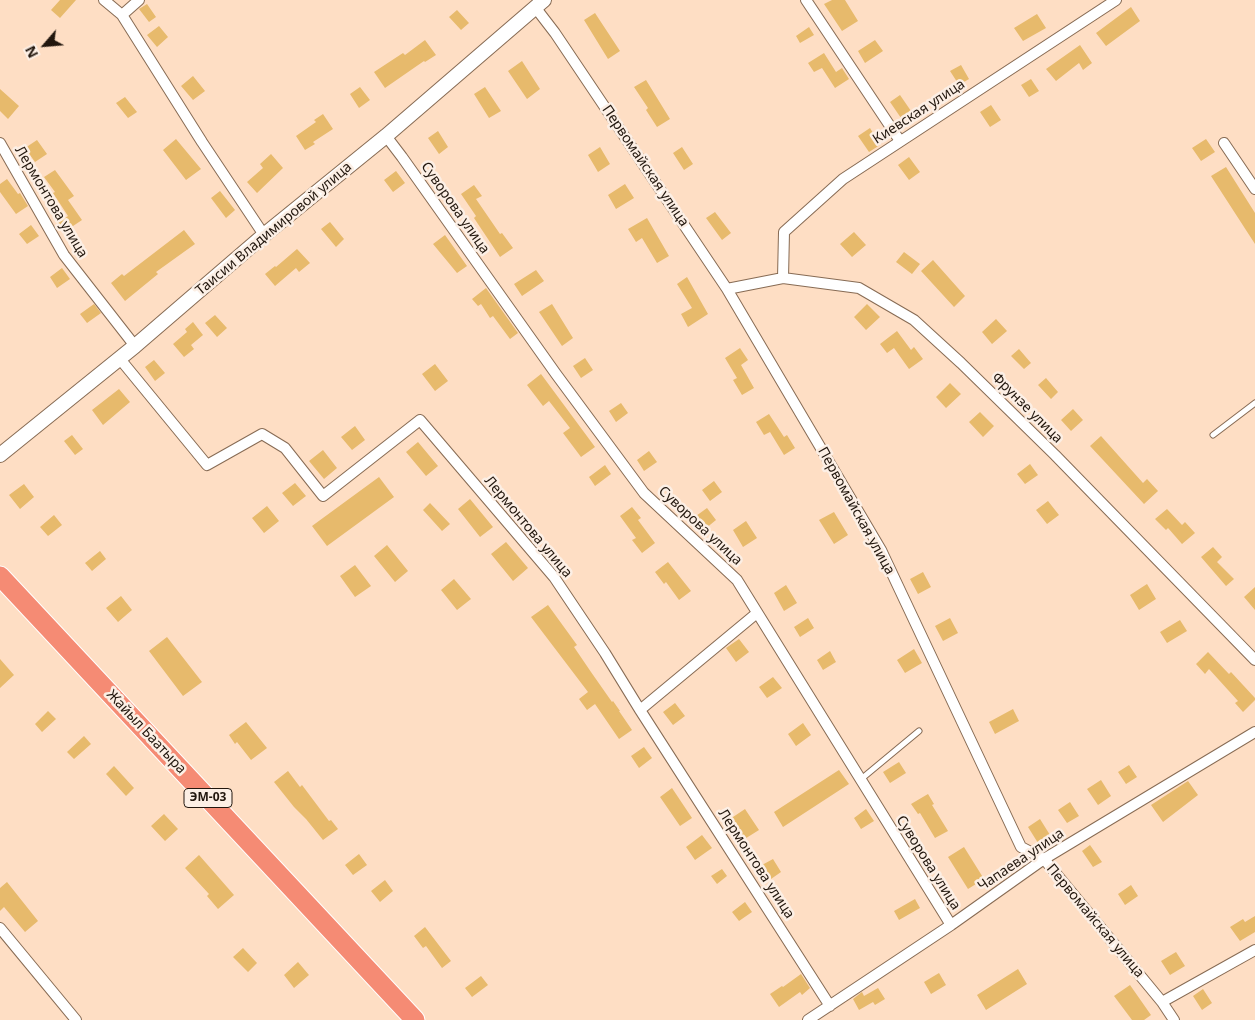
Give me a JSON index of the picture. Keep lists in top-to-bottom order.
{
  "streets": {
    "highway": ["Жайыл Баатыра", "ЭМ-03"],
    "street": [
      "Киевская улица",
      "Первомайская улица",
      "Лермонтова улица",
      "Суворова улица",
      "Таисии Владимировой улица",
      "Фрунзе улица",
      "Чапаева улица"
    ]
  },
  "crossings": [
    ["Киевская улица", "Фрунзе улица"],
    ["Первомайская улица", "Таисии Владимировой улица"],
    ["Первомайская улица", "Фрунзе улица"],
    ["Первомайская улица", "Чапаева улица"],
    ["Лермонтова улица", "Таисии Владимировой улица"],
    ["Лермонтова улица", "Чапаева улица"],
    ["Суворова улица", "Таисии Владимировой улица"],
    ["Суворова улица", "Чапаева улица"]
  ],
  "north": "bottom left"
}
